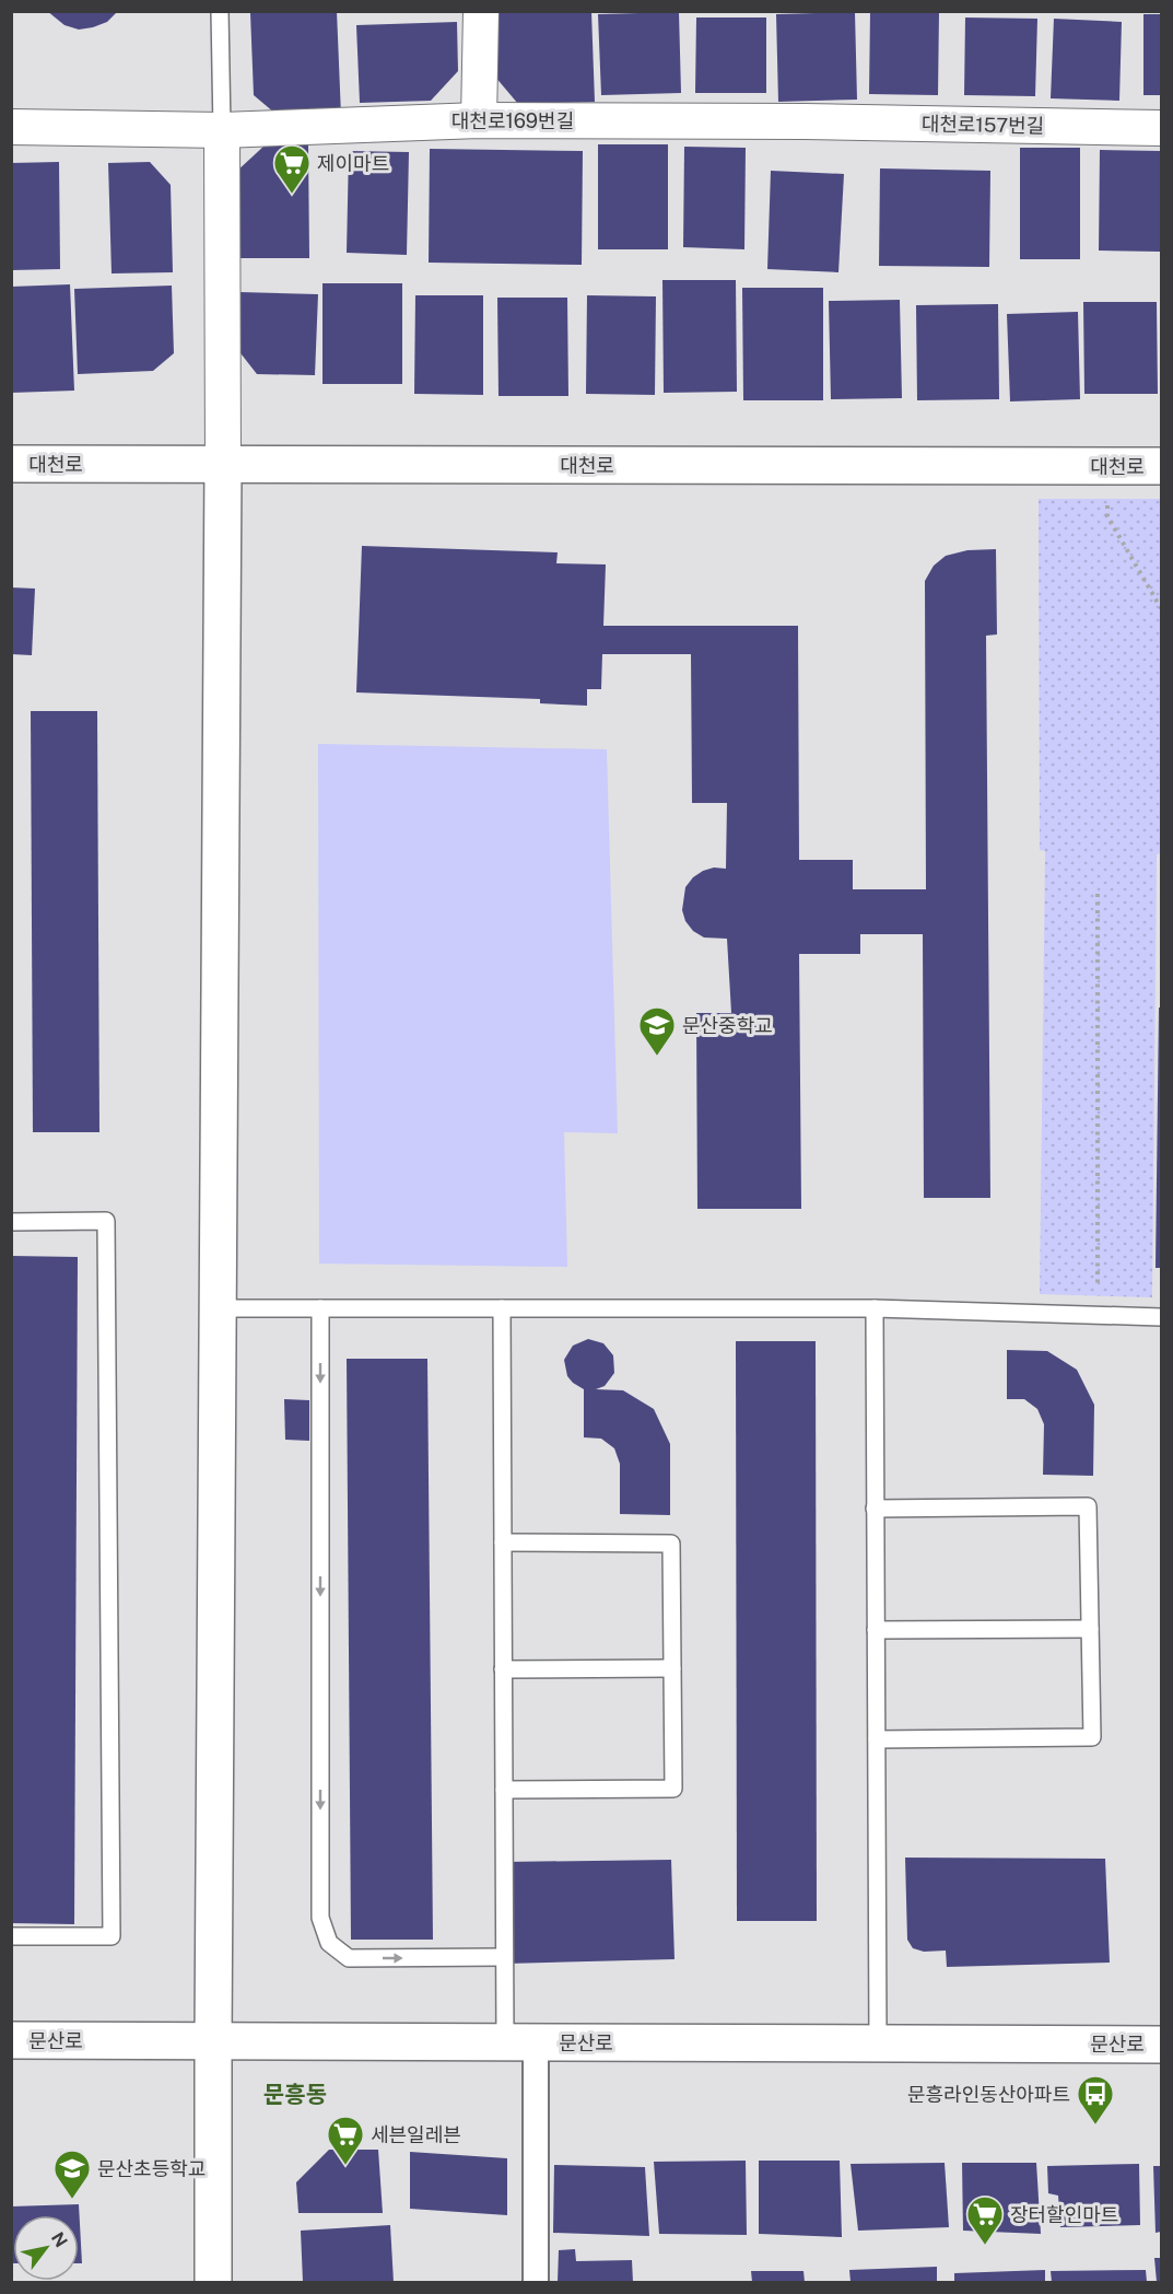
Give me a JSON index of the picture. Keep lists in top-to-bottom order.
{
  "streets": {
    "street": [
      "대천로169번길",
      "대천로157번길",
      "대천로",
      "문산로"
    ]
  },
  "crossings": [
    ["대천로169번길", "대천로157번길"]
  ],
  "districts": ["문흥동"],
  "places": {
    "supermarket": ["제이마트", "세븐일레븐", "장터할인마트"],
    "school or university": ["문산중학교", "문산초등학교"],
    "bus stop": ["문흥라인동산아파트"]
  },
  "north": "top right"
}
